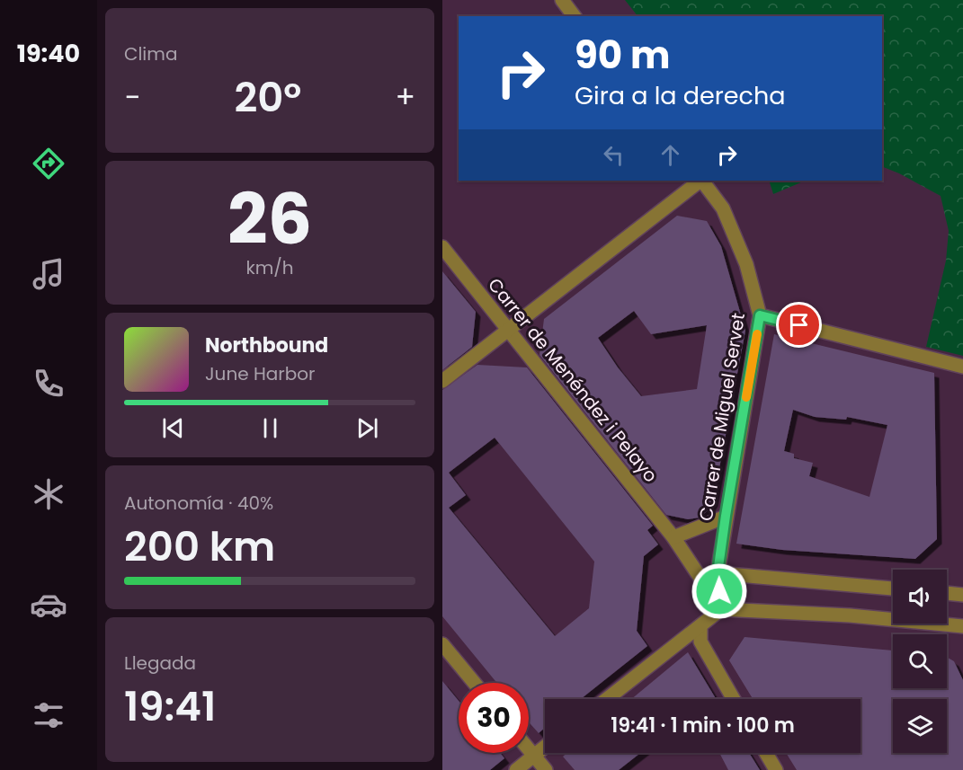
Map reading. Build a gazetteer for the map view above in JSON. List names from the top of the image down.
{
  "streets": {
    "street": ["Carrer de Menéndez i Pelayo", "Carrer de Miguel Servet"]
  },
  "crossings": [
    ["Carrer de Menéndez i Pelayo", "Carrer de Miguel Servet"]
  ],
  "page": {
    "tabs": "19:40",
    "tile": [
      "Clima",
      ["26", "km/h"],
      ["Autonomía · 40%", "200 km"],
      ["Llegada", "19:41"]
    ],
    "turn": ["90 m", "Gira a la derecha"],
    "heat": ["−", "20°", "+"],
    "song": ["Northbound", "June Harbor"],
    "limit": "30",
    "trip": "19:41 · 1 min · 100 m"
  }
}
